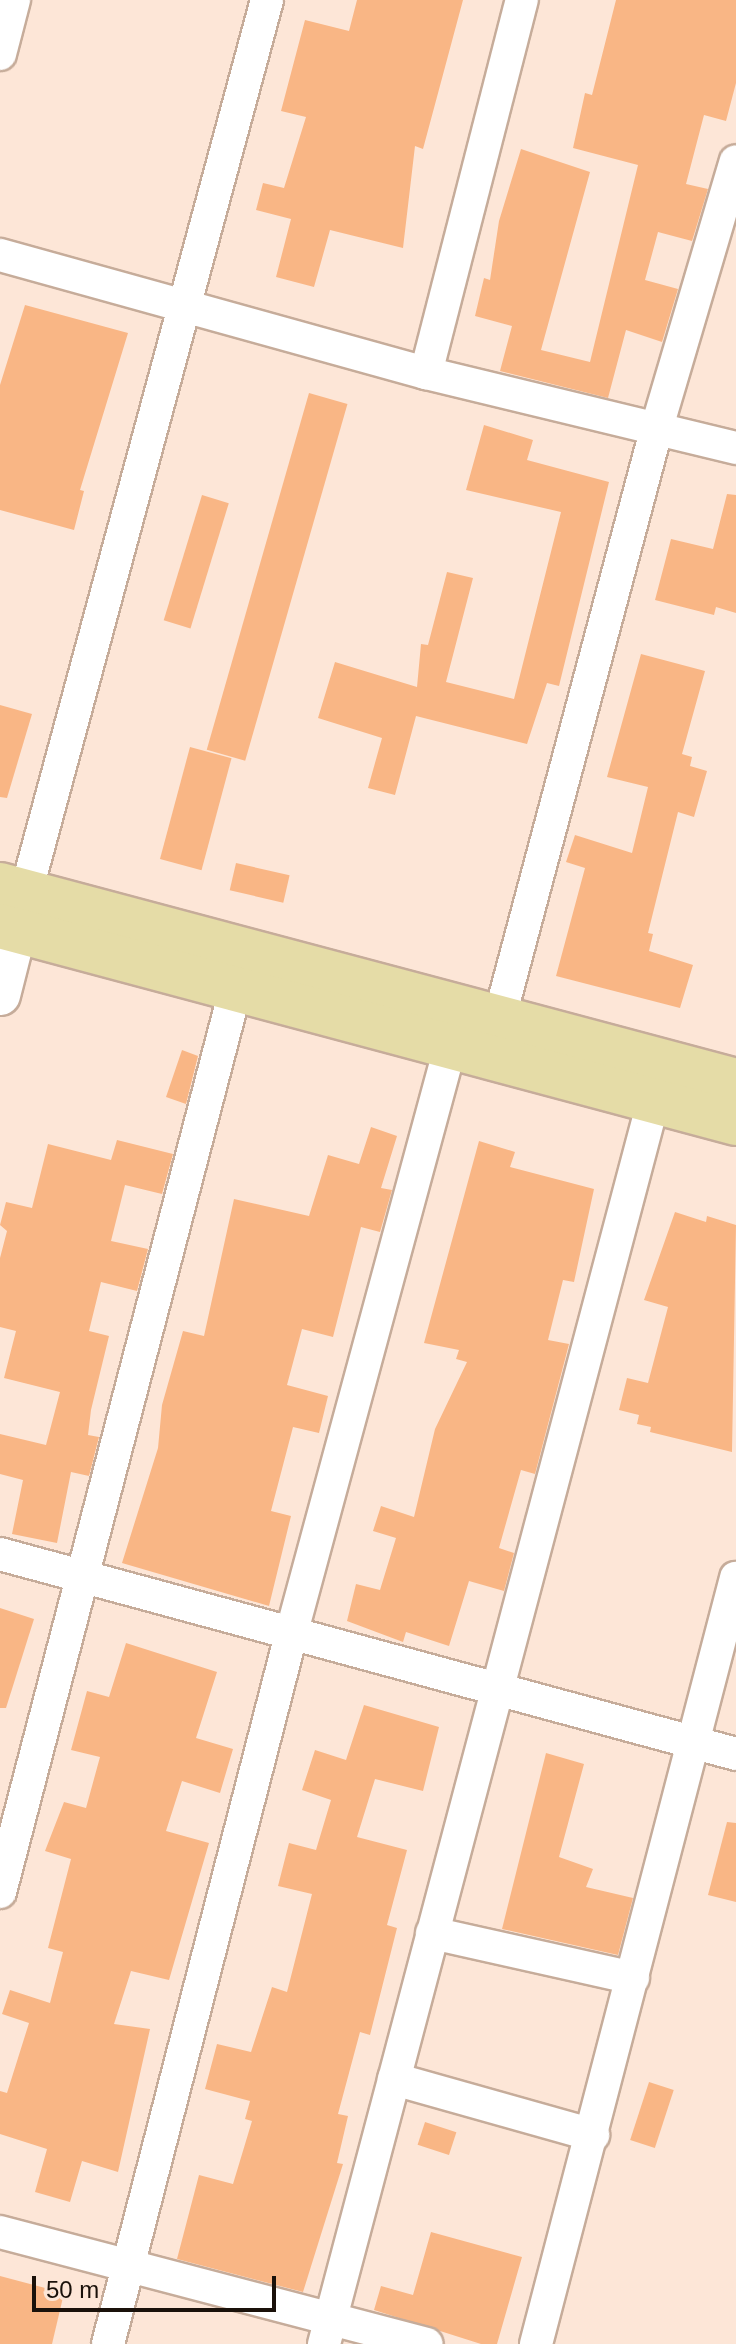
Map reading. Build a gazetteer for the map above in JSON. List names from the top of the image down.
{
  "scale_bar": "50 m"
}
